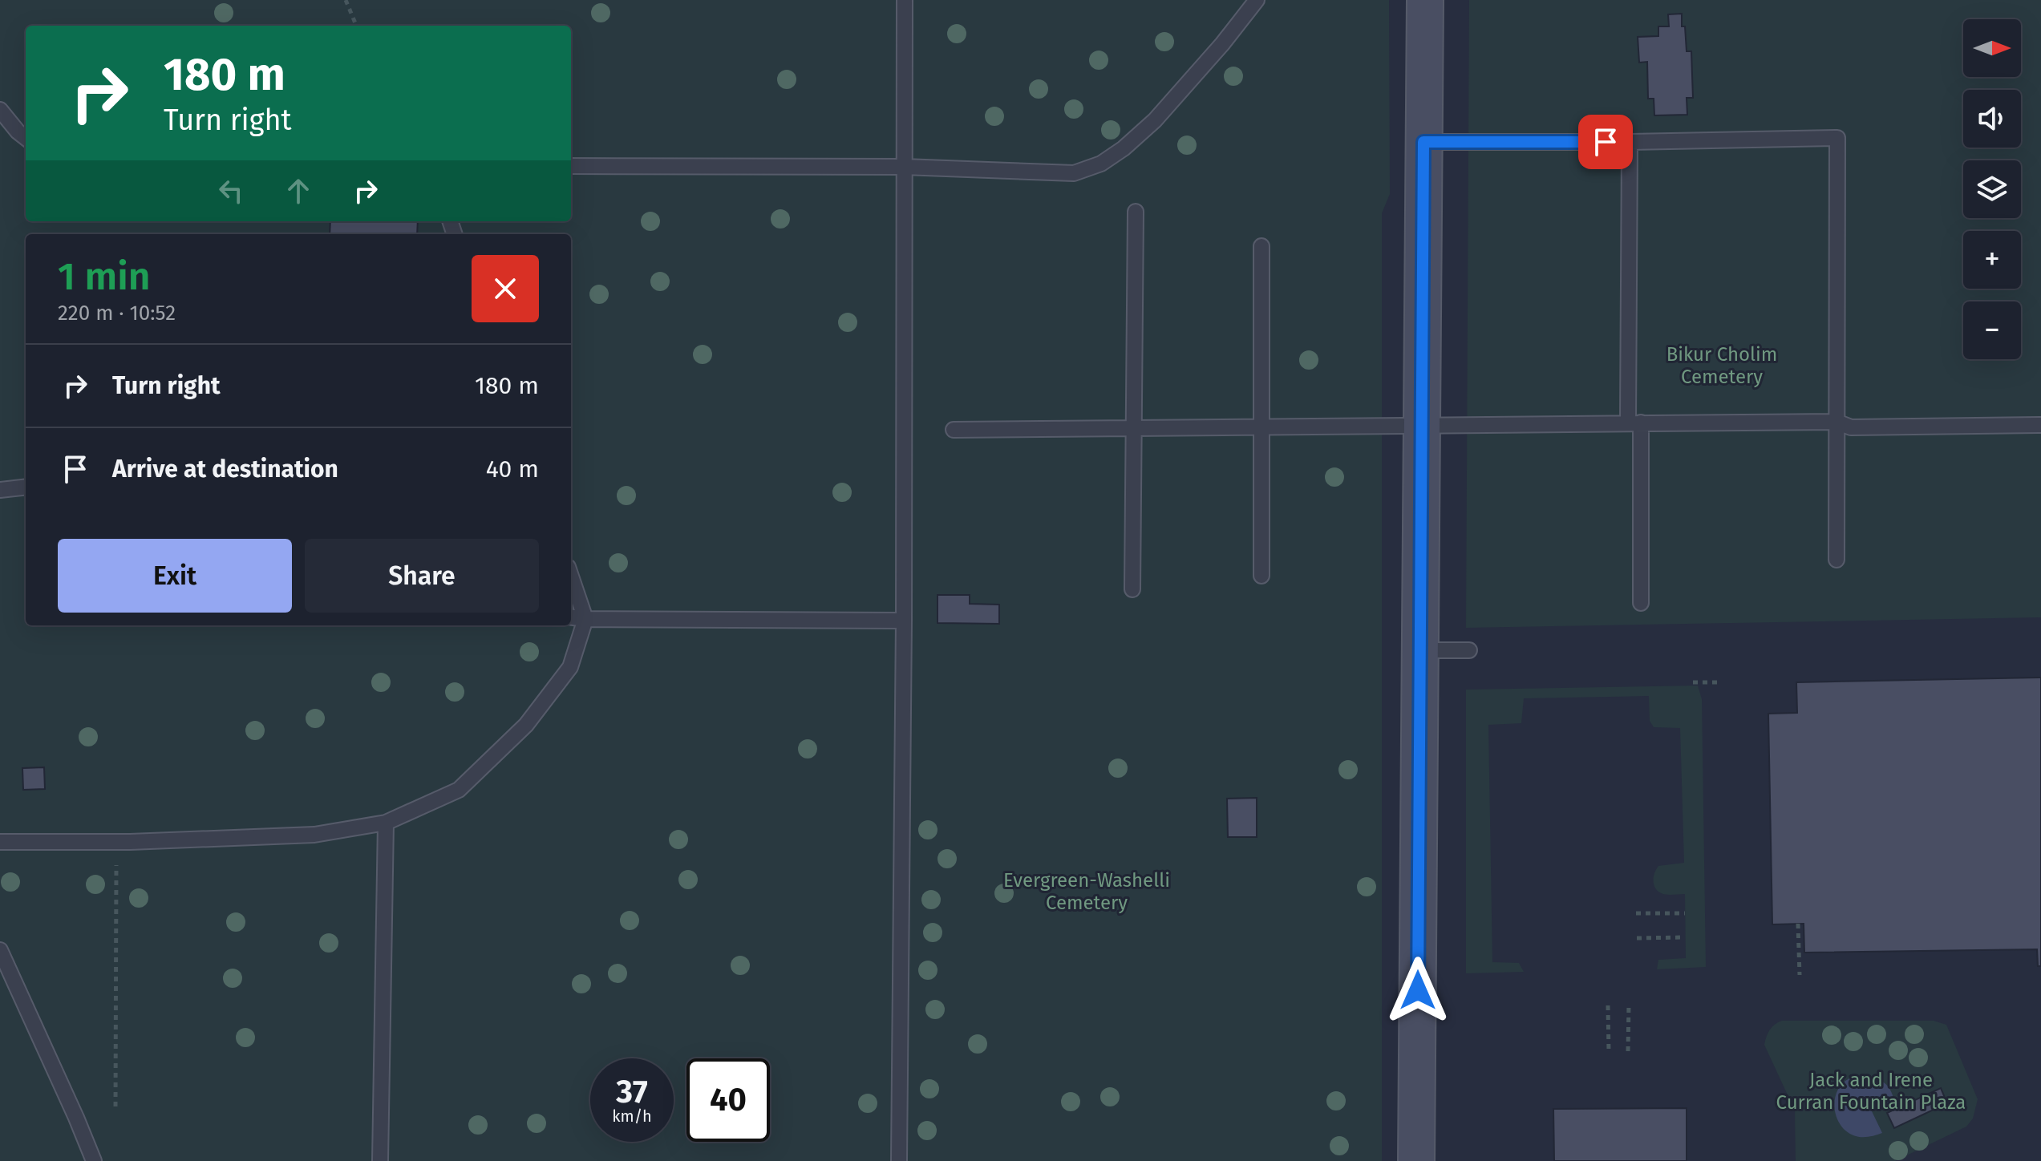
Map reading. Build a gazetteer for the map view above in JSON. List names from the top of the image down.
{
  "parks": ["Bikur Cholim Cemetery", "Evergreen-Washelli Cemetery", "Jack and Irene Curran Fountain Plaza"],
  "north": "right",
  "page": {
    "map_buttons": ["+", "−"],
    "turn": ["180 m", "Turn right"],
    "heading": ["1 min", "220 m · 10:52"],
    "list": [
      {
        "name": "Turn right",
        "value": "180 m"
      },
      {
        "name": "Arrive at destination",
        "value": "40 m"
      }
    ],
    "buttons": ["Exit", "Share"],
    "speed": "37 km/h",
    "limit": "40"
  }
}
